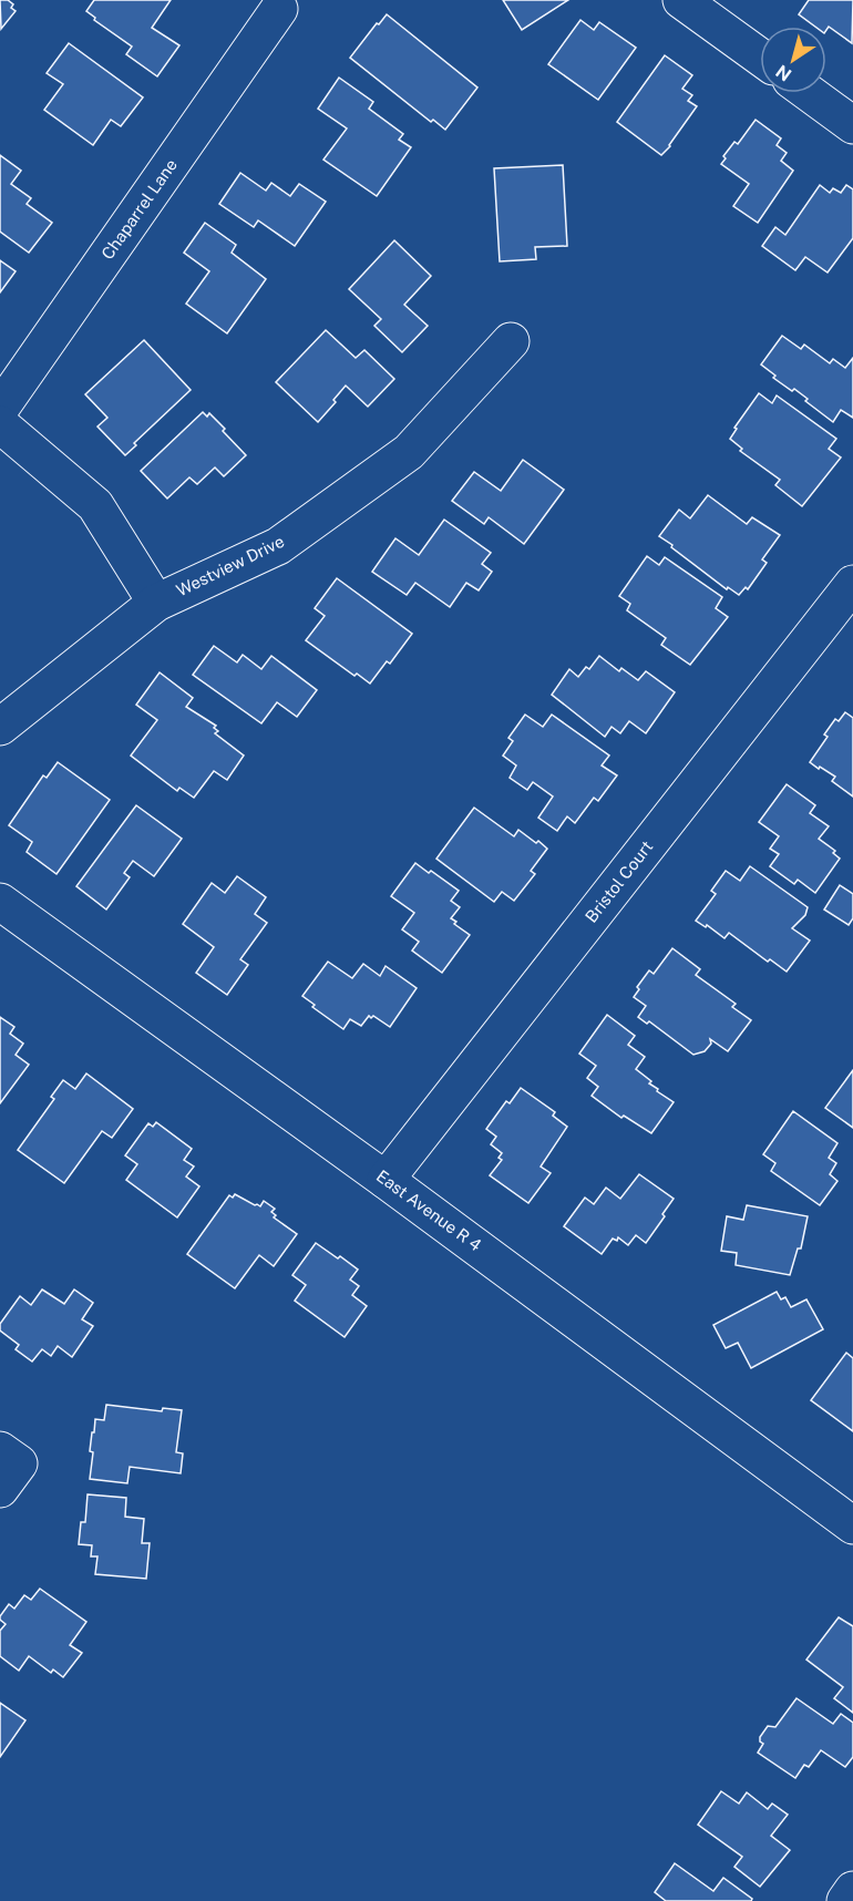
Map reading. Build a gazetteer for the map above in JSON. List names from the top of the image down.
{
  "streets": {
    "street": [
      "Chaparrel Lane",
      "Westview Drive",
      "Bristol Court",
      "East Avenue R 4"
    ]
  },
  "crossings": [
    ["Bristol Court", "East Avenue R 4"]
  ],
  "north": "bottom left"
}
